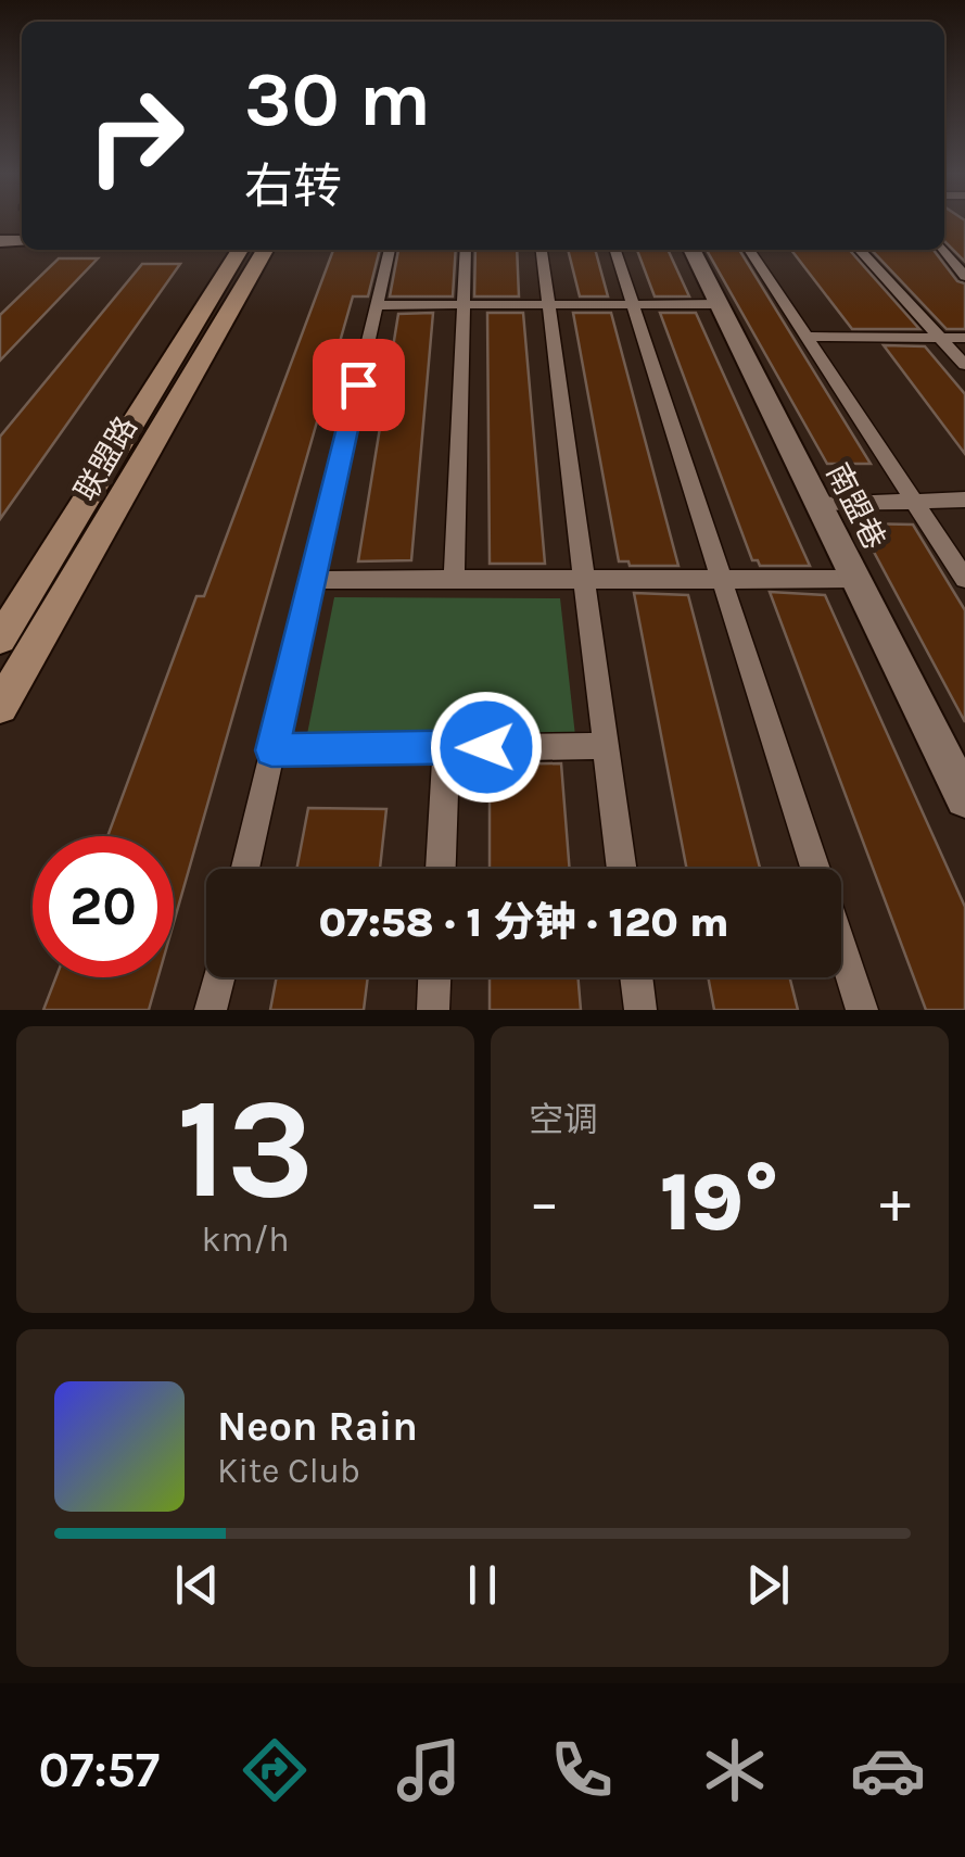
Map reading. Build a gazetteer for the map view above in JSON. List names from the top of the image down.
{
  "streets": {
    "main road": ["联盟路"],
    "street": ["南盟巷"]
  },
  "page": {
    "turn": ["30 m", "右转"],
    "limit": "20",
    "trip": "07:58 · 1 分钟 · 120 m",
    "tile": [
      ["13", "km/h"],
      "空调"
    ],
    "heat": ["−", "19°", "+"],
    "song": ["Neon Rain", "Kite Club"],
    "tabs": "07:57"
  }
}
